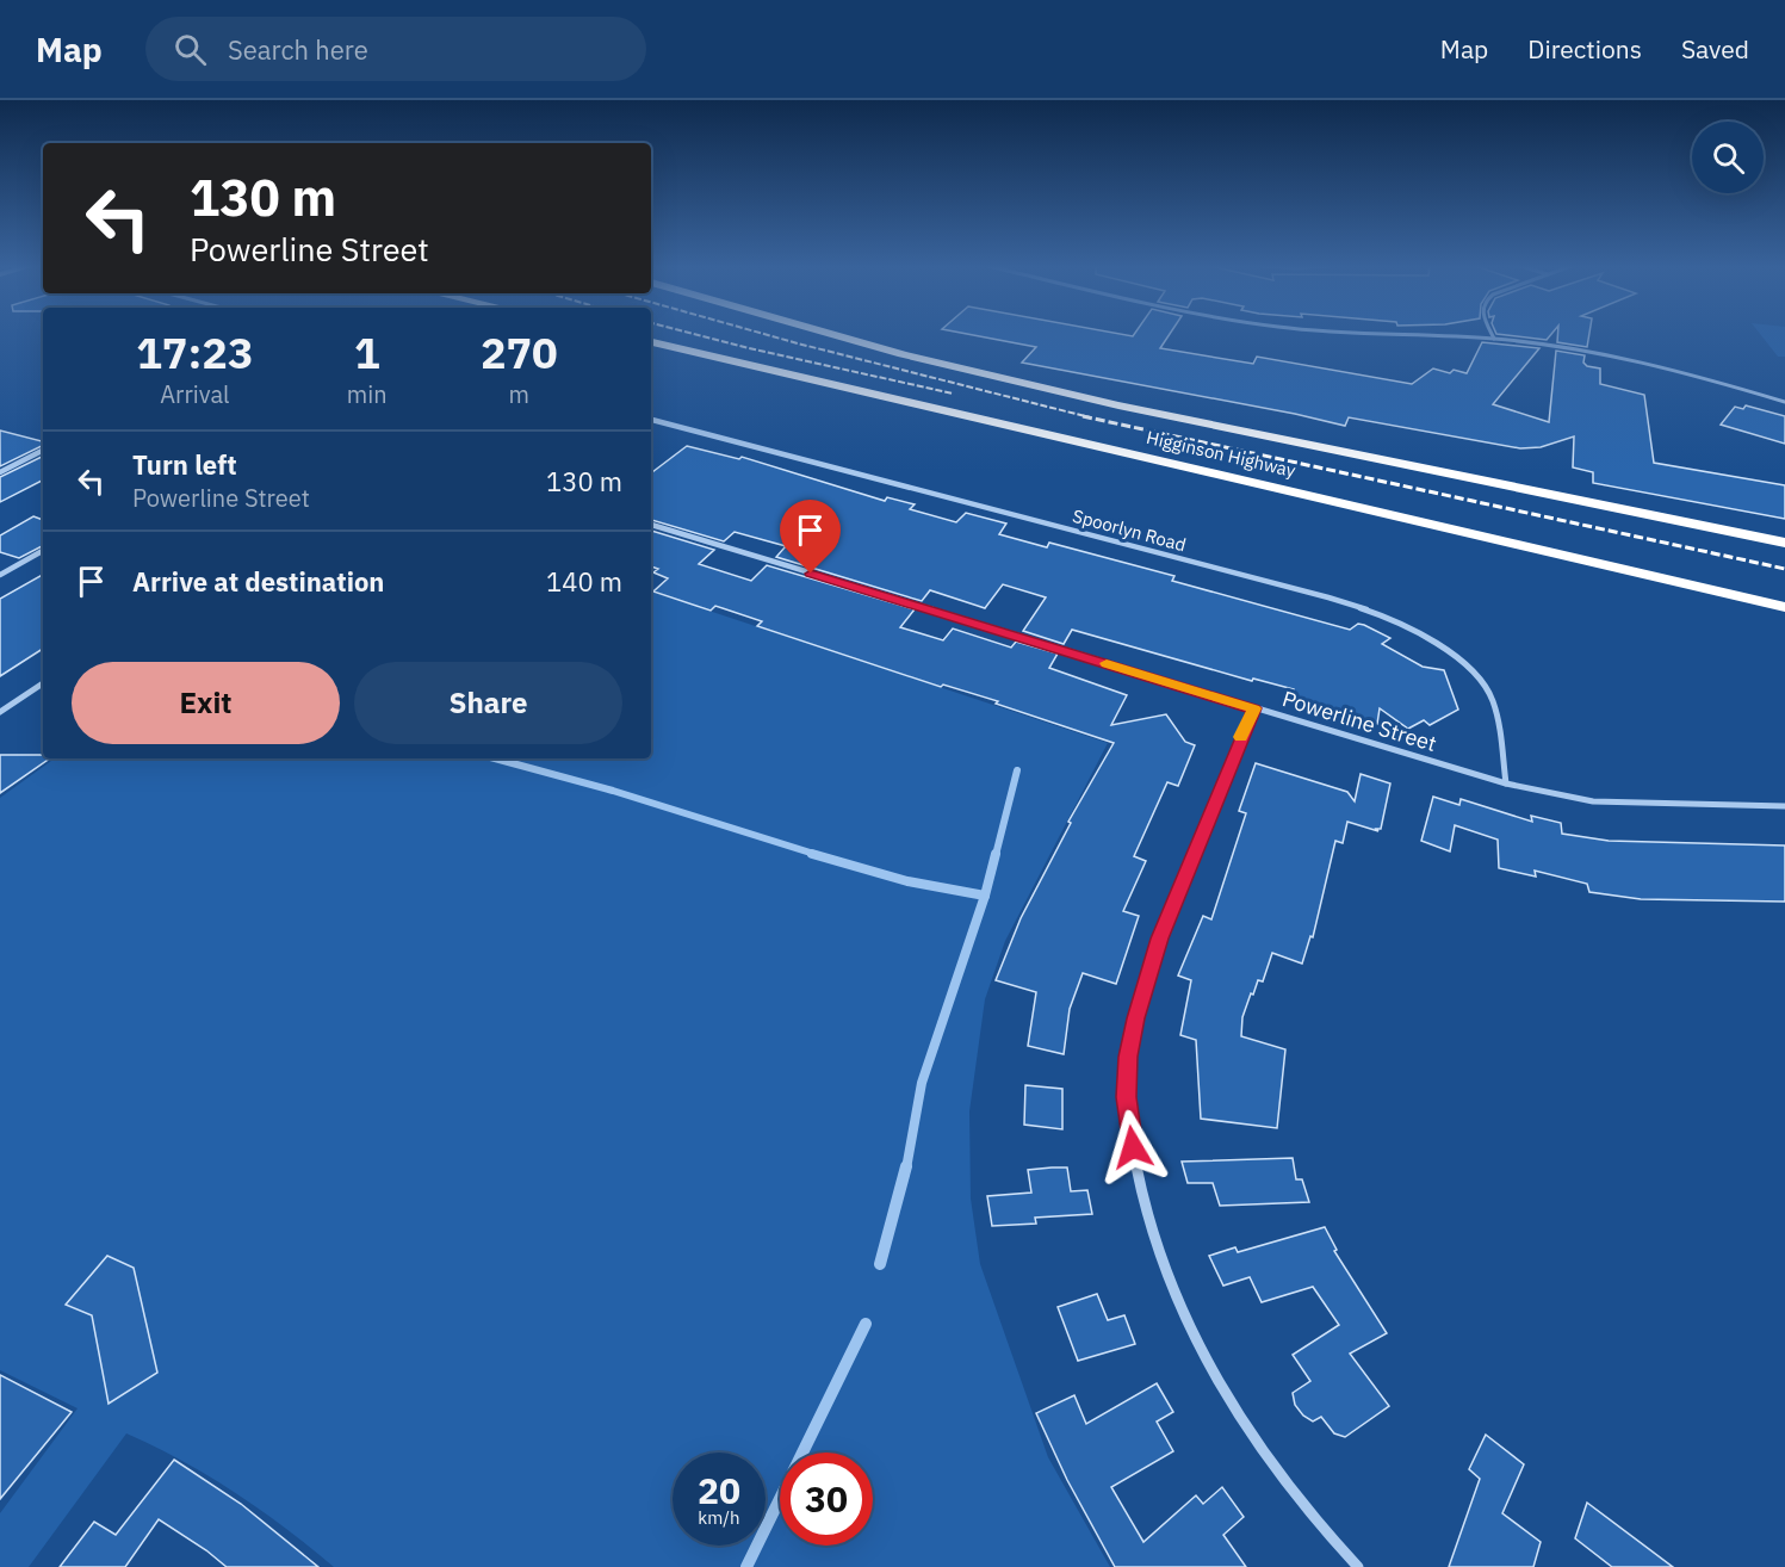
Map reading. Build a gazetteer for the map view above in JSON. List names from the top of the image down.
{
  "streets": {
    "highway": ["Higginson Highway"],
    "street": ["Spoorlyn Road", "Powerline Street"]
  },
  "crossings": [
    ["Spoorlyn Road", "Powerline Street"]
  ],
  "page": {
    "header": "Map",
    "search": "Search here",
    "nav": ["Map", "Directions", "Saved"],
    "turn": ["130 m", "Powerline Street"],
    "eta": [
      "17:23",
      "Arrival",
      "1",
      "min",
      "270",
      "m"
    ],
    "list": [
      {
        "name": "Turn left",
        "note": "Powerline Street",
        "value": "130 m"
      },
      {
        "name": "Arrive at destination",
        "value": "140 m"
      }
    ],
    "buttons": ["Exit", "Share"],
    "speed": "20 km/h",
    "limit": "30"
  }
}
